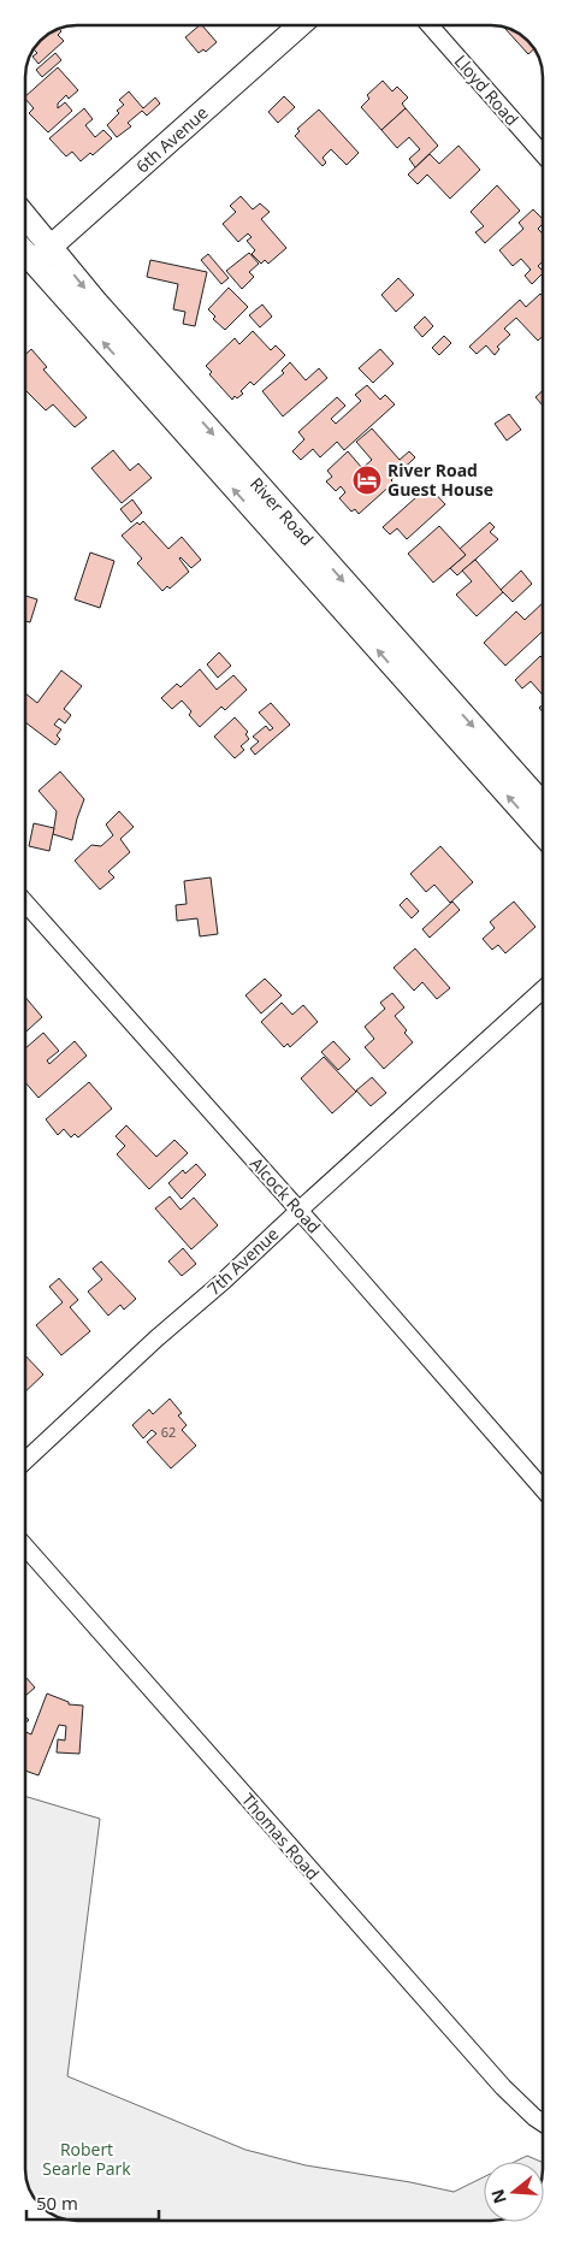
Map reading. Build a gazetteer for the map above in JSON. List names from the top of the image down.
{
  "streets": {
    "main road": ["6th Avenue", "River Road"],
    "street": [
      "Lloyd Road",
      "Alcock Road",
      "7th Avenue",
      "Thomas Road"
    ]
  },
  "crossings": [
    ["6th Avenue", "River Road"],
    ["Alcock Road", "7th Avenue"]
  ],
  "parks": ["Robert Searle Park"],
  "places": {
    "hotel": ["River Road Guest House"]
  },
  "house_numbers": ["62"],
  "scale_bar": "50 m",
  "north": "left"
}
